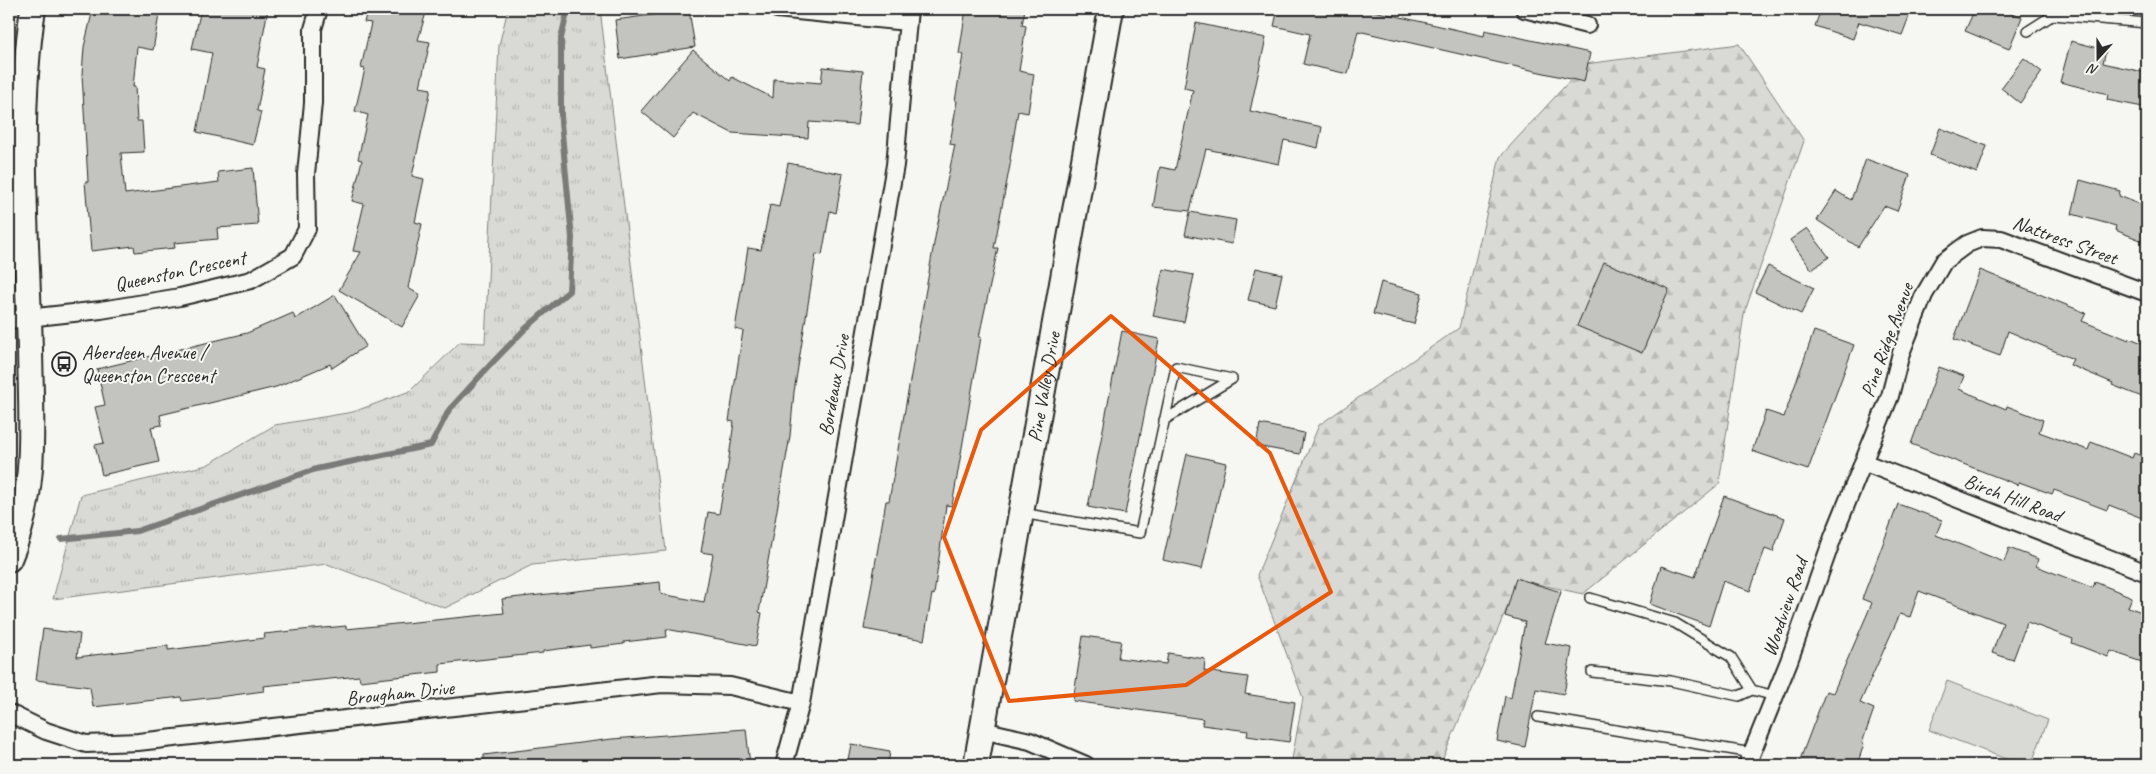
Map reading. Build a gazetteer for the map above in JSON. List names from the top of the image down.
{
  "streets": {
    "main road": ["Pine Valley Drive"],
    "street": [
      "Nattress Street",
      "Queenston Crescent",
      "Pine Ridge Avenue",
      "Bordeaux Drive",
      "Birch Hill Road",
      "Woodview Road",
      "Brougham Drive"
    ]
  },
  "crossings": [
    ["Nattress Street", "Pine Ridge Avenue"],
    ["Pine Ridge Avenue", "Birch Hill Road"],
    ["Pine Ridge Avenue", "Woodview Road"],
    ["Bordeaux Drive", "Brougham Drive"],
    ["Birch Hill Road", "Woodview Road"]
  ],
  "places": {
    "bus stop": ["Aberdeen Avenue / Queenston Crescent"]
  },
  "north": "bottom"
}
